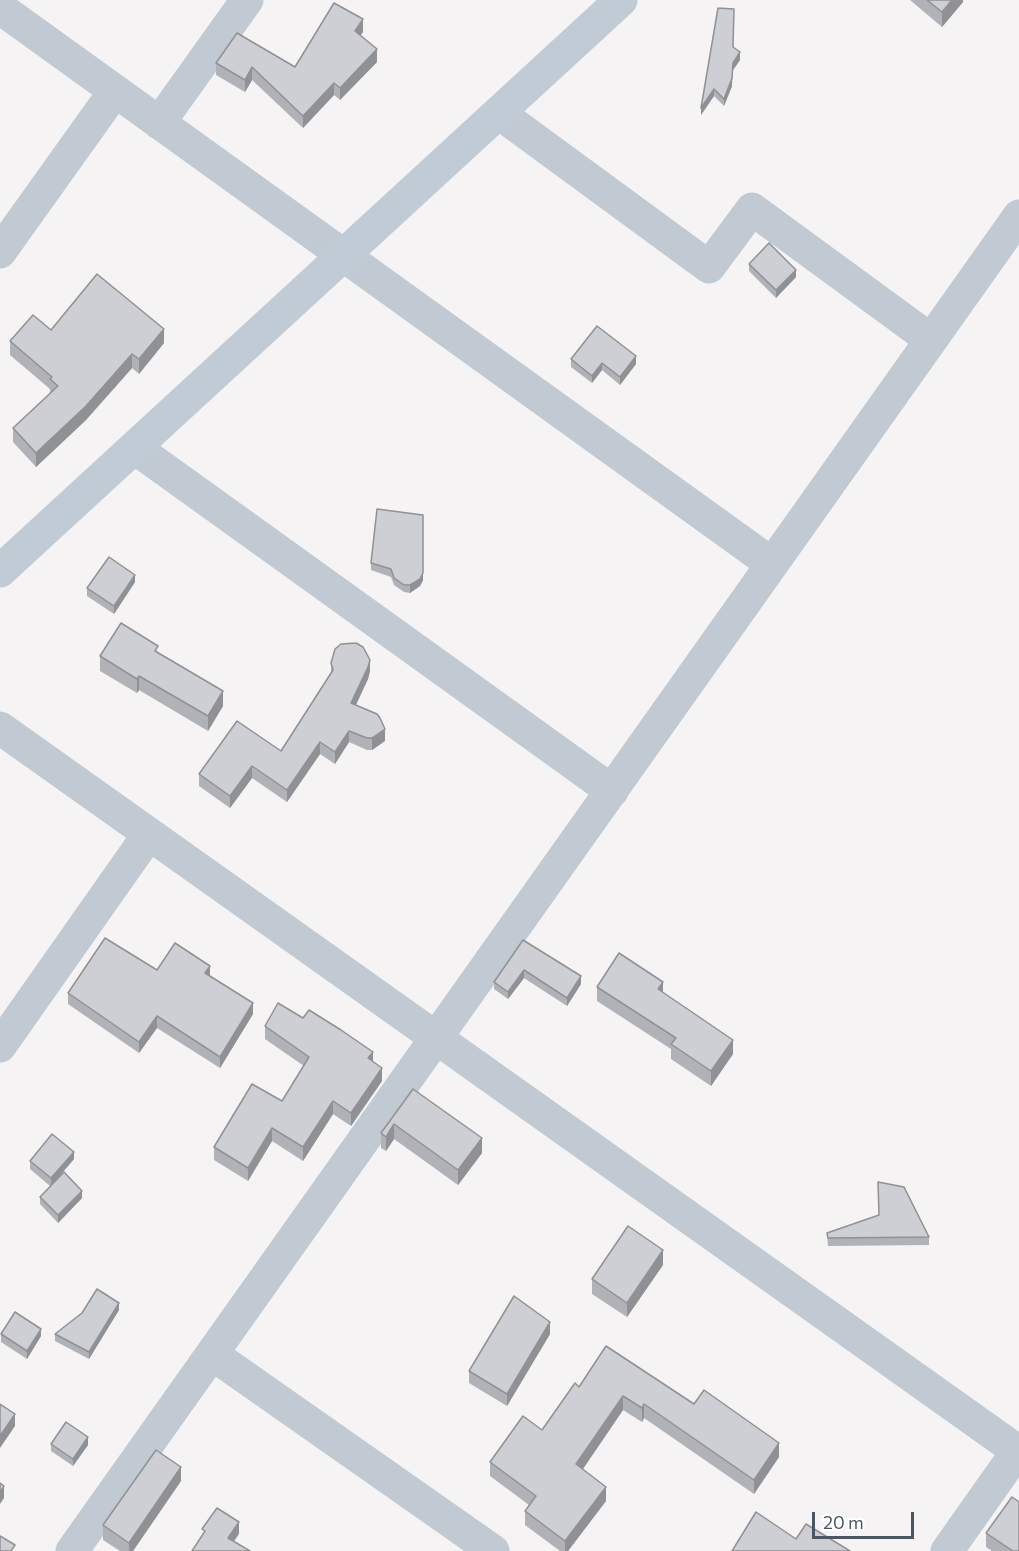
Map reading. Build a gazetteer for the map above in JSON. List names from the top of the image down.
{
  "scale_bar": "20 m"
}
